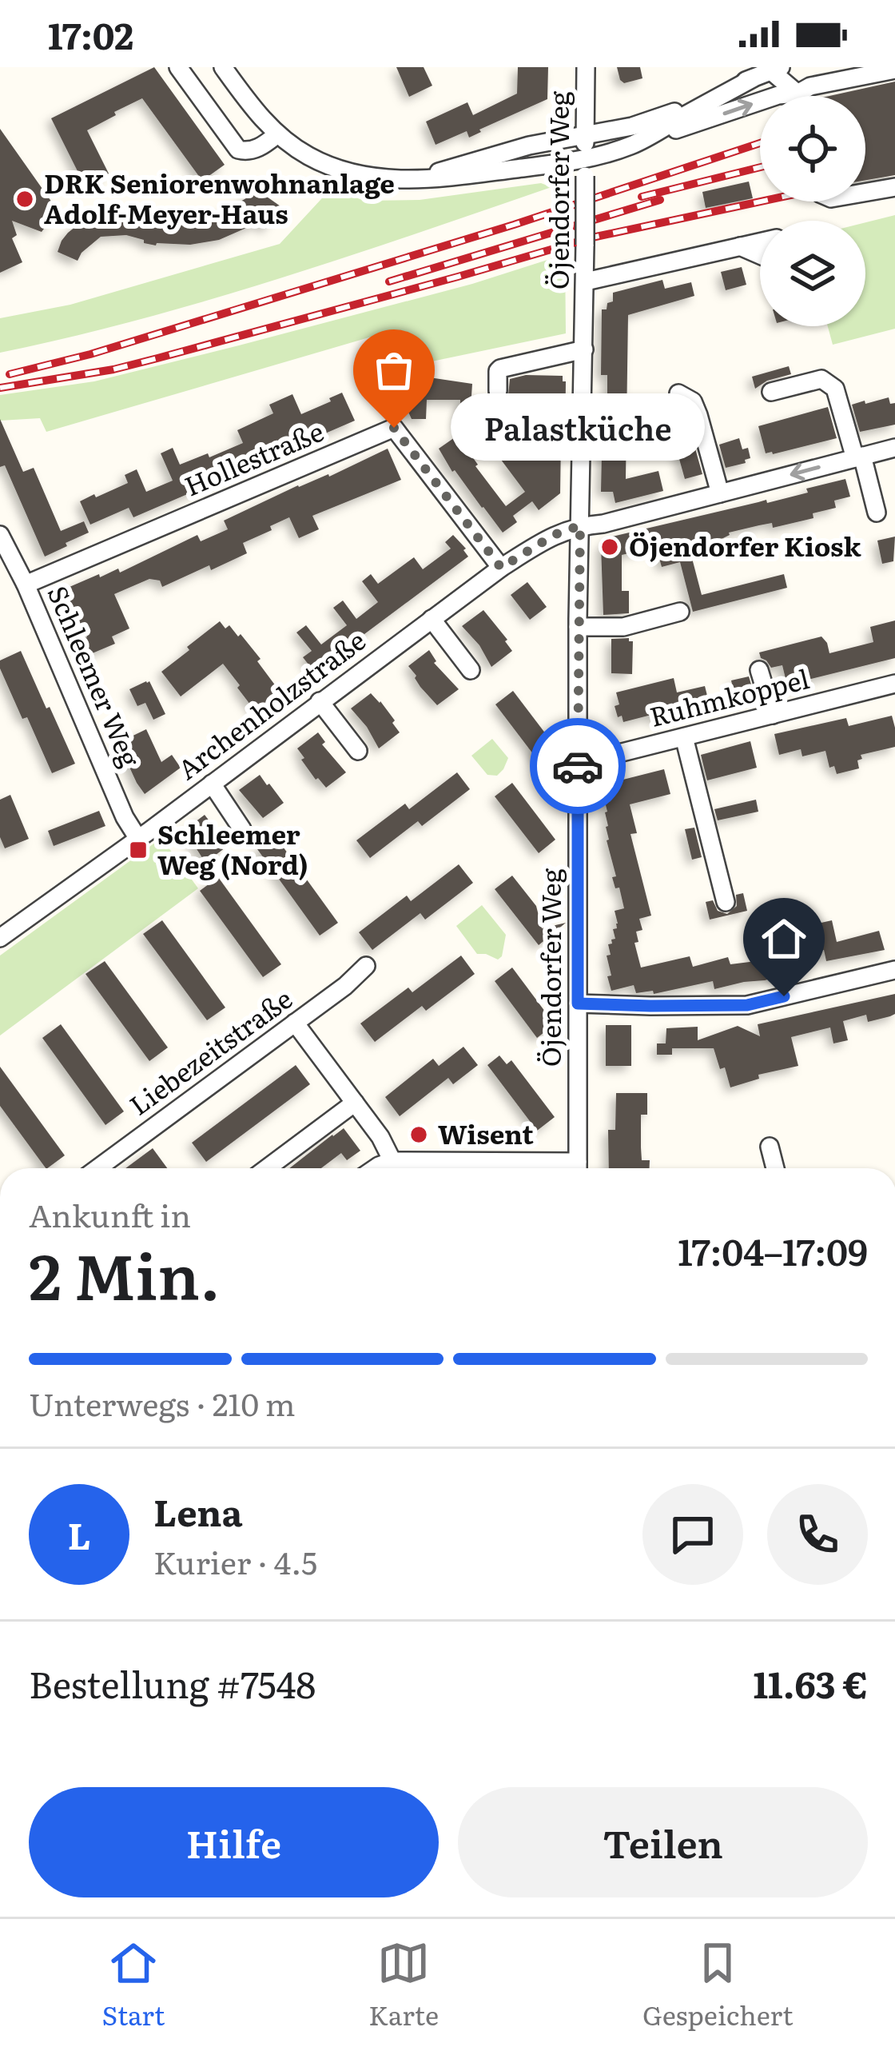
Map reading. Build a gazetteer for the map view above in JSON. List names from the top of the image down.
{
  "streets": {
    "street": [
      "Öjendorfer Weg",
      "Hollestraße",
      "Schleemer Weg",
      "Ruhmkoppel",
      "Archenholzstraße",
      "Liebezeitstraße"
    ]
  },
  "crossings": [
    ["Öjendorfer Weg", "Ruhmkoppel"],
    ["Öjendorfer Weg", "Archenholzstraße"],
    ["Hollestraße", "Schleemer Weg"],
    ["Hollestraße", "Archenholzstraße"],
    ["Schleemer Weg", "Archenholzstraße"]
  ],
  "places": {
    "other": [
      "DRK Seniorenwohnanlage Adolf-Meyer-Haus",
      "Palastküche",
      "Öjendorfer Kiosk",
      "Wisent"
    ],
    "transit": ["Schleemer Weg (Nord)"]
  },
  "page": {
    "status": "17:02",
    "bubble": "Palastküche",
    "heading": ["2 Min.", "Ankunft in", "17:04–17:09"],
    "panel": [
      "Lena",
      "Kurier · 4.5",
      "Bestellung #7548",
      "11.63 €"
    ],
    "bar": "Unterwegs · 210 m",
    "round": "L",
    "buttons": ["Hilfe", "Teilen"],
    "tabs": ["Start", "Karte", "Gespeichert"]
  }
}
